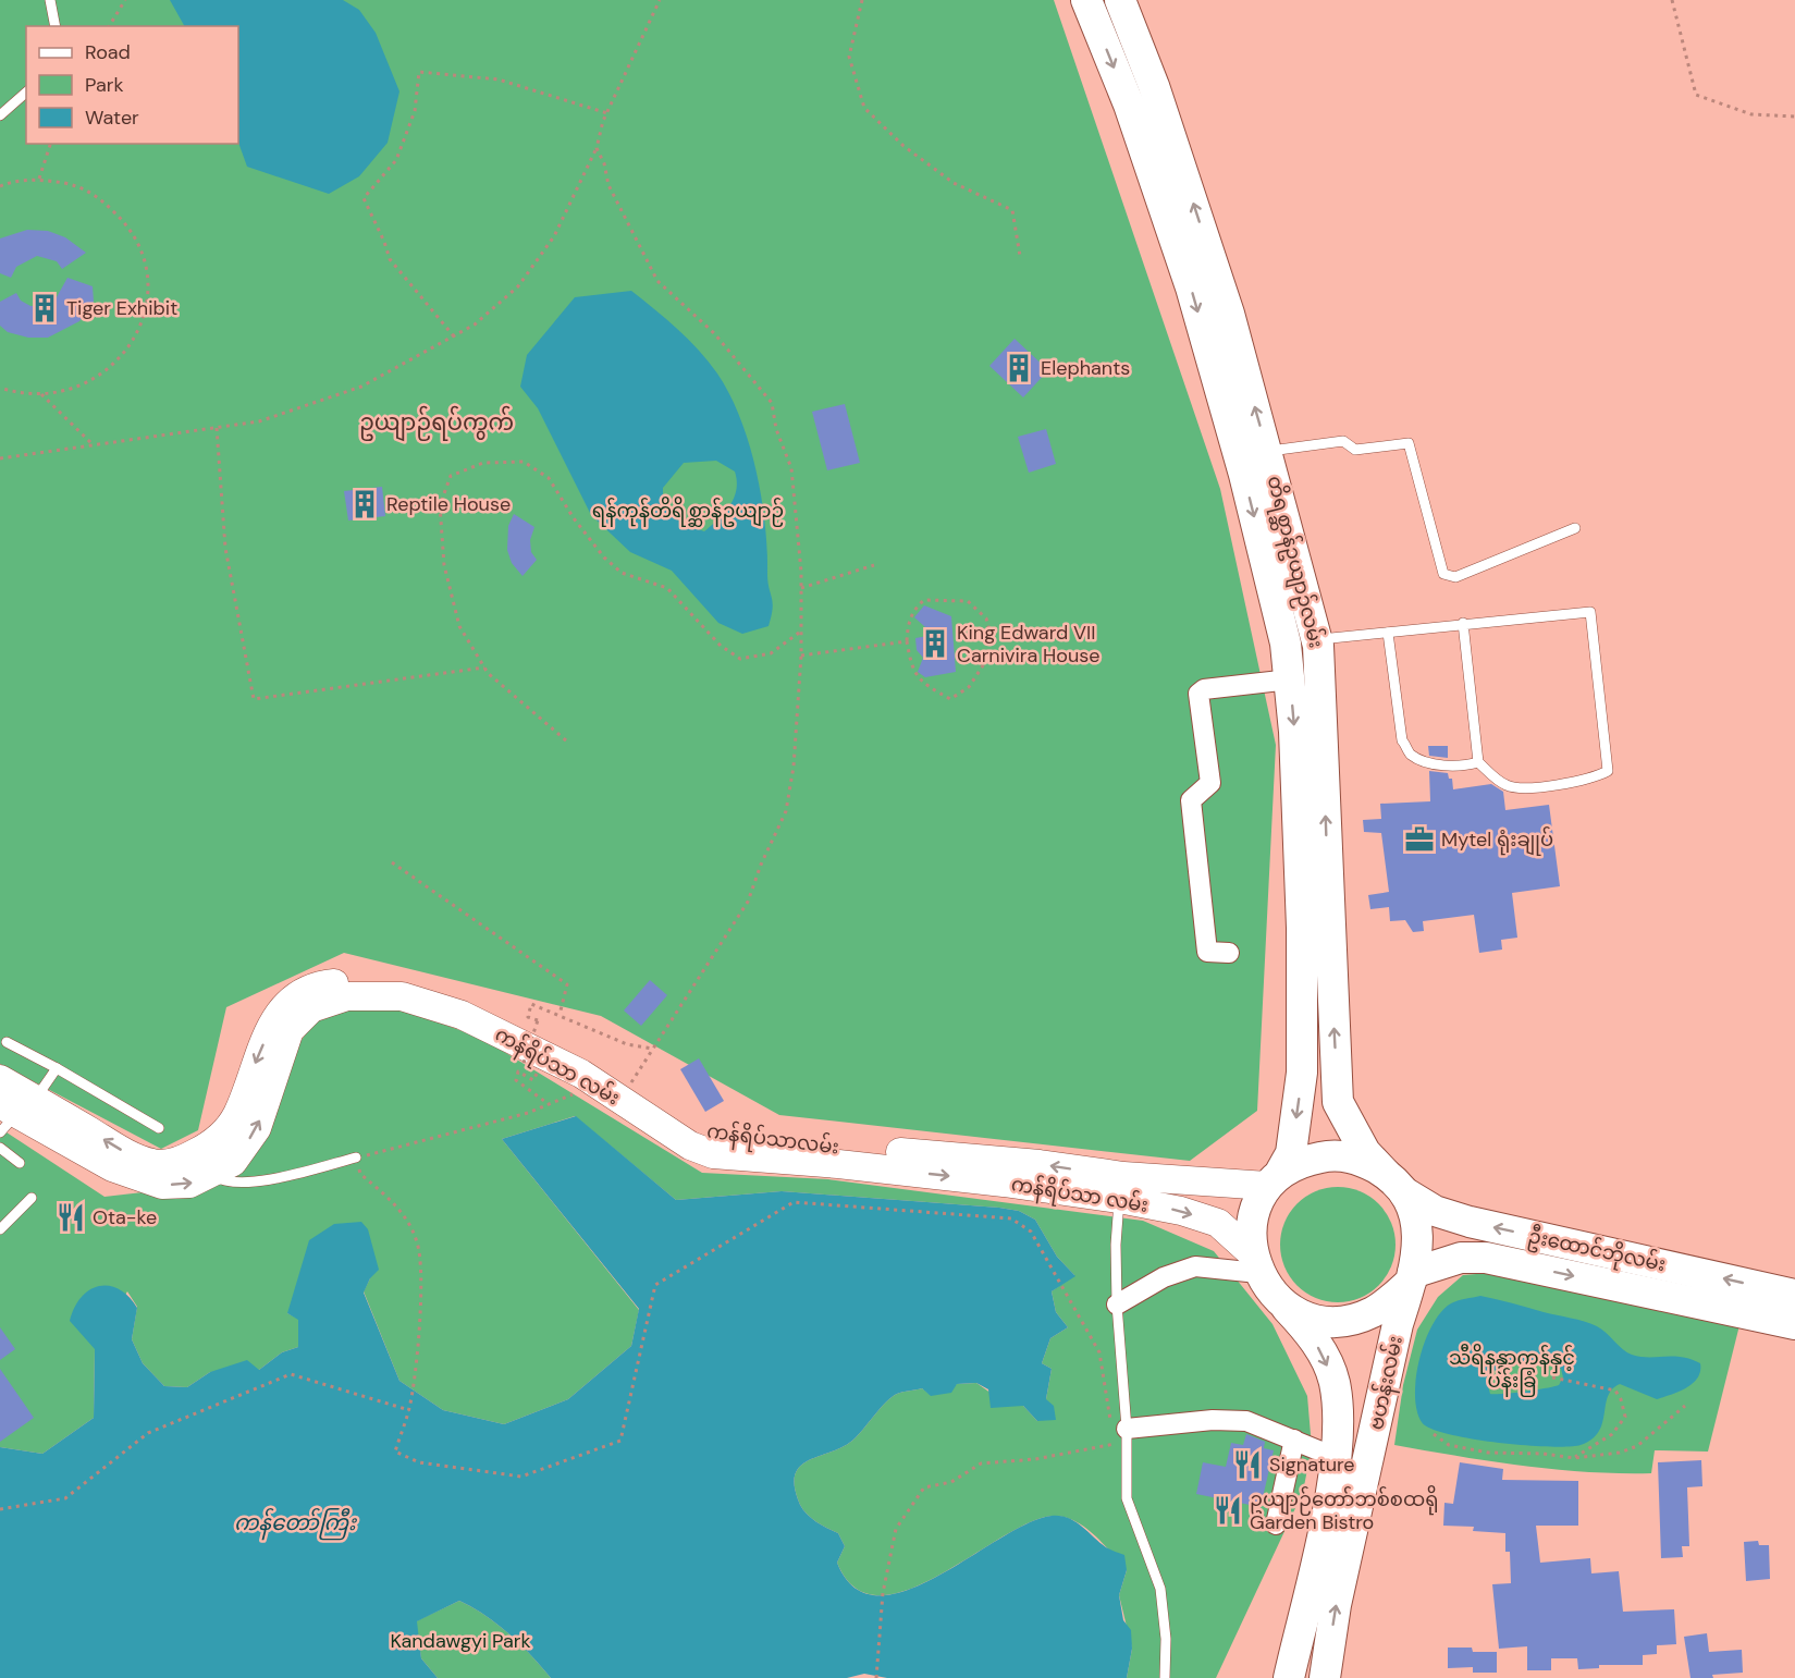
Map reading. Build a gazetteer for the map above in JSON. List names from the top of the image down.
{
  "streets": {
    "main road": [
      "တိရစ္ဆာန်ဥယျာဉ်လမ်း",
      "ကန်ရိပ်သာ လမ်း",
      "ကန်ရိပ်သာလမ်း",
      "ဦးထောင်ဘိုလမ်း",
      "ဗဟန်းလမ်း"
    ]
  },
  "crossings": [
    ["တိရစ္ဆာန်ဥယျာဉ်လမ်း", "ကန်ရိပ်သာ လမ်း"],
    ["တိရစ္ဆာန်ဥယျာဉ်လမ်း", "ကန်ရိပ်သာလမ်း"],
    ["တိရစ္ဆာန်ဥယျာဉ်လမ်း", "ဦးထောင်ဘိုလမ်း"],
    ["တိရစ္ဆာန်ဥယျာဉ်လမ်း", "ဗဟန်းလမ်း"],
    ["ကန်ရိပ်သာ လမ်း", "ကန်ရိပ်သာလမ်း"],
    ["ကန်ရိပ်သာ လမ်း", "ဦးထောင်ဘိုလမ်း"],
    ["ကန်ရိပ်သာ လမ်း", "ဗဟန်းလမ်း"],
    ["ကန်ရိပ်သာလမ်း", "ဦးထောင်ဘိုလမ်း"],
    ["ကန်ရိပ်သာလမ်း", "ဗဟန်းလမ်း"],
    ["ဦးထောင်ဘိုလမ်း", "ဗဟန်းလမ်း"]
  ],
  "districts": ["ဥယျာဉ်ရပ်ကွက်"],
  "water": ["ကန်တော်ကြီး"],
  "parks": ["ရန်ကုန်တိရိစ္ဆာန်ဥယျာဉ်", "သီရိနန္ဒာကန်နှင့် ပန်းခြံ", "Kandawgyi Park"],
  "places": {
    "building": [
      "Tiger Exhibit",
      "Elephants",
      "Reptile House",
      "King Edward VII Carnivira House"
    ],
    "office": ["Mytel ရုံးချုပ်"],
    "restaurant": ["Ota-ke", "Signature", "ဥယျာဉ်တော်ဘစ်စထရို Garden Bistro"]
  },
  "legend": ["Road", "Park", "Water"]
}
